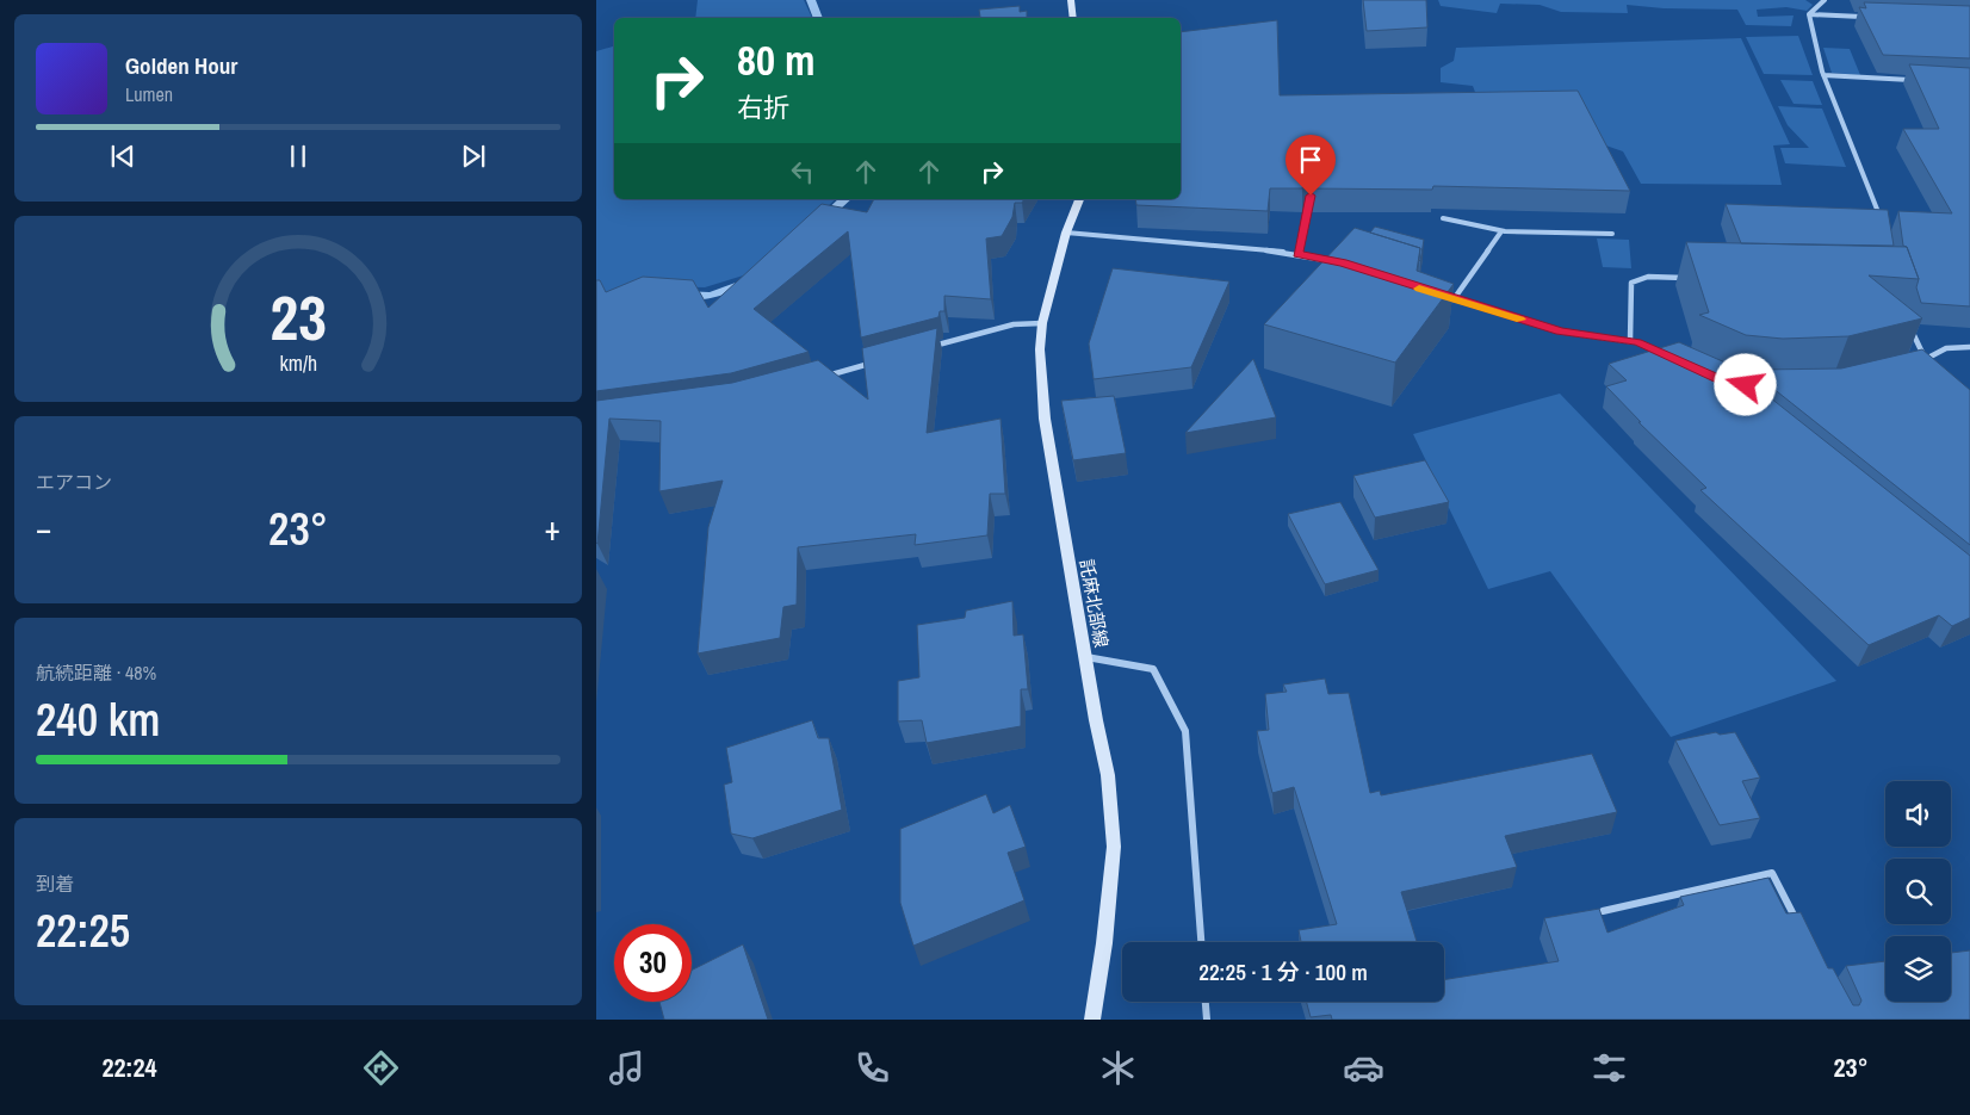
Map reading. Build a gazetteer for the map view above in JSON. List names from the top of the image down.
{
  "streets": {
    "main road": ["託麻北部線"]
  },
  "page": {
    "turn": ["80 m", "右折"],
    "song": ["Golden Hour", "Lumen"],
    "tile": [
      "エアコン",
      ["航続距離 · 48%", "240 km"],
      ["到着", "22:25"]
    ],
    "heat": ["−", "23°", "+"],
    "limit": "30",
    "trip": "22:25 · 1 分 · 100 m",
    "tabs": ["22:24", "23°"],
    "gauge": ["23", "km/h"]
  }
}
